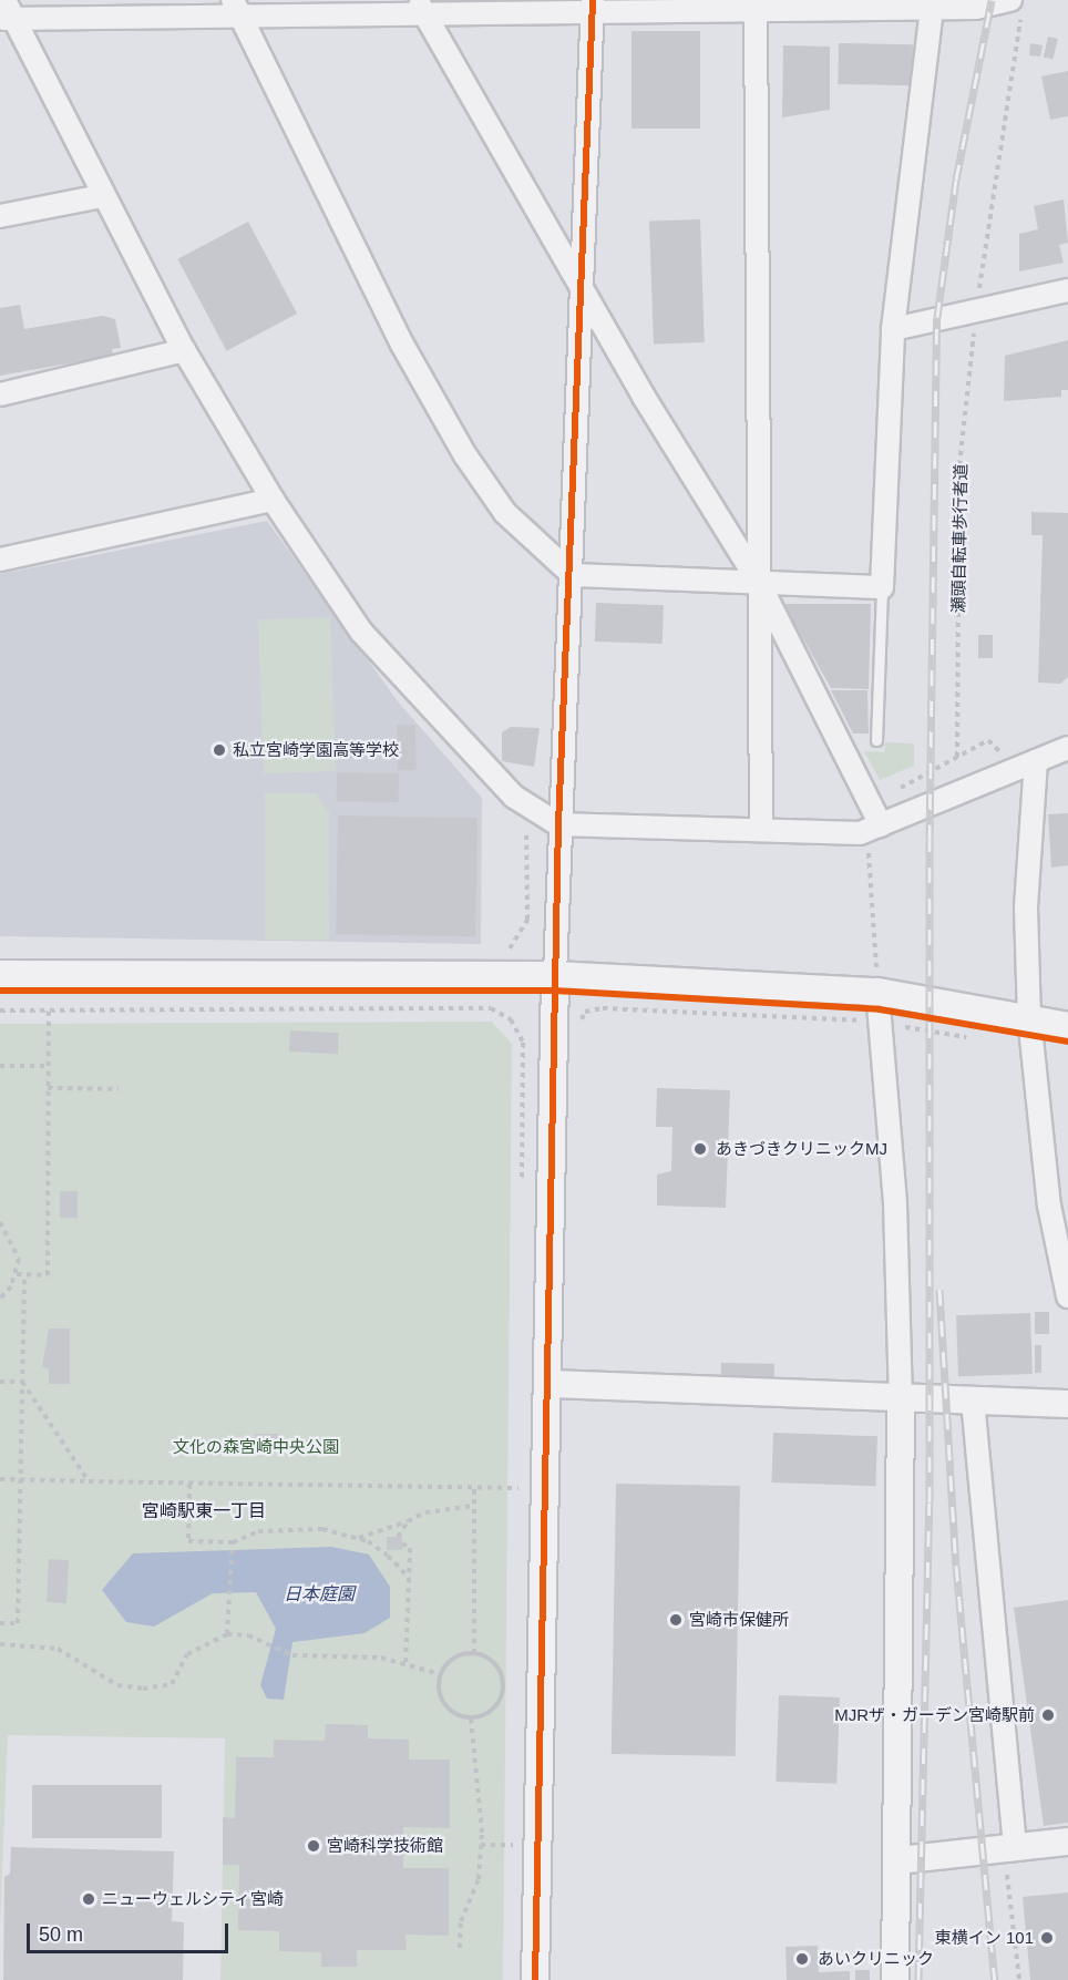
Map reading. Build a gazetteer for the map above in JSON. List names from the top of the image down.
{
  "streets": {
    "path": ["瀬頭自転車歩行者道"]
  },
  "districts": ["宮崎駅東一丁目"],
  "water": ["日本庭園"],
  "parks": ["文化の森宮崎中央公園"],
  "places": [
    "私立宮崎学園高等学校",
    "あきづきクリニックMJ",
    "宮崎市保健所",
    "MJRザ・ガーデン宮崎駅前",
    "宮崎科学技術館",
    "ニューウェルシティ宮崎",
    "東横イン 101",
    "あいクリニック"
  ],
  "scale_bar": "50 m"
}
